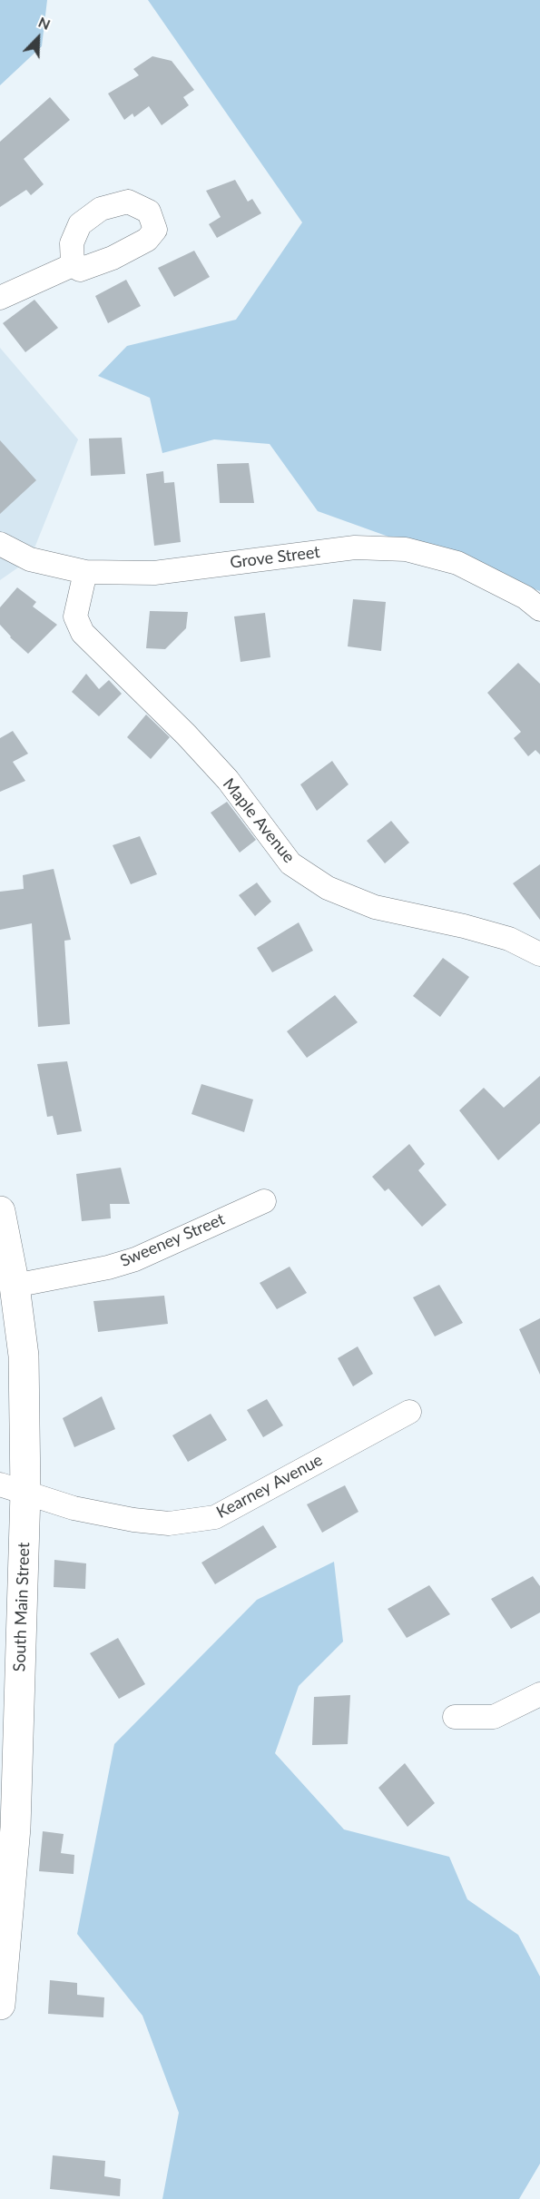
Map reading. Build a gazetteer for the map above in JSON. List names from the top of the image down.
{
  "streets": {
    "street": [
      "Grove Street",
      "Maple Avenue",
      "Sweeney Street",
      "Kearney Avenue",
      "South Main Street"
    ]
  },
  "crossings": [
    ["Grove Street", "Maple Avenue"],
    ["Sweeney Street", "South Main Street"],
    ["Kearney Avenue", "South Main Street"]
  ],
  "north": "top right"
}
